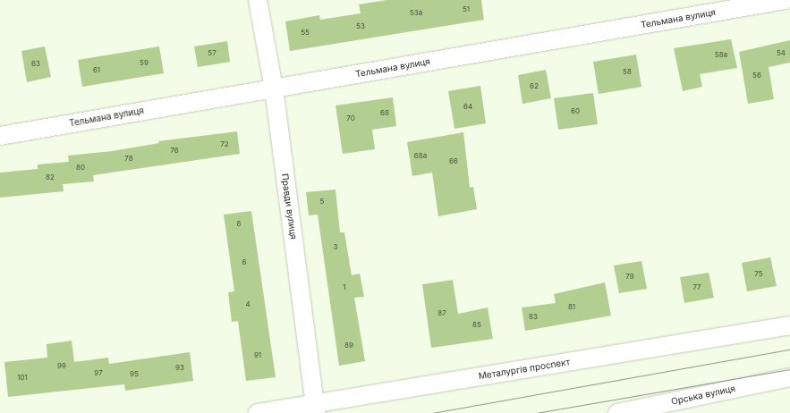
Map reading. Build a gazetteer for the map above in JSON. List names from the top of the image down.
{
  "streets": {
    "street": [
      "Тельмана вулиця",
      "Правди вулиця",
      "Металургів проспект",
      "Орська вулиця"
    ]
  },
  "crossings": [
    ["Тельмана вулиця", "Правди вулиця"],
    ["Правди вулиця", "Металургів проспект"]
  ],
  "house_numbers": [
    "51",
    "53а",
    "53",
    "55",
    "57",
    "54",
    "58а",
    "59",
    "63",
    "61",
    "58",
    "56",
    "62",
    "64",
    "60",
    "68",
    "70",
    "72",
    "76",
    "68а",
    "78",
    "66",
    "80",
    "82",
    "5",
    "8",
    "3",
    "6",
    "75",
    "79",
    "1",
    "77",
    "4",
    "81",
    "87",
    "83",
    "85",
    "89",
    "91",
    "99",
    "93",
    "97",
    "95",
    "101"
  ]
}
